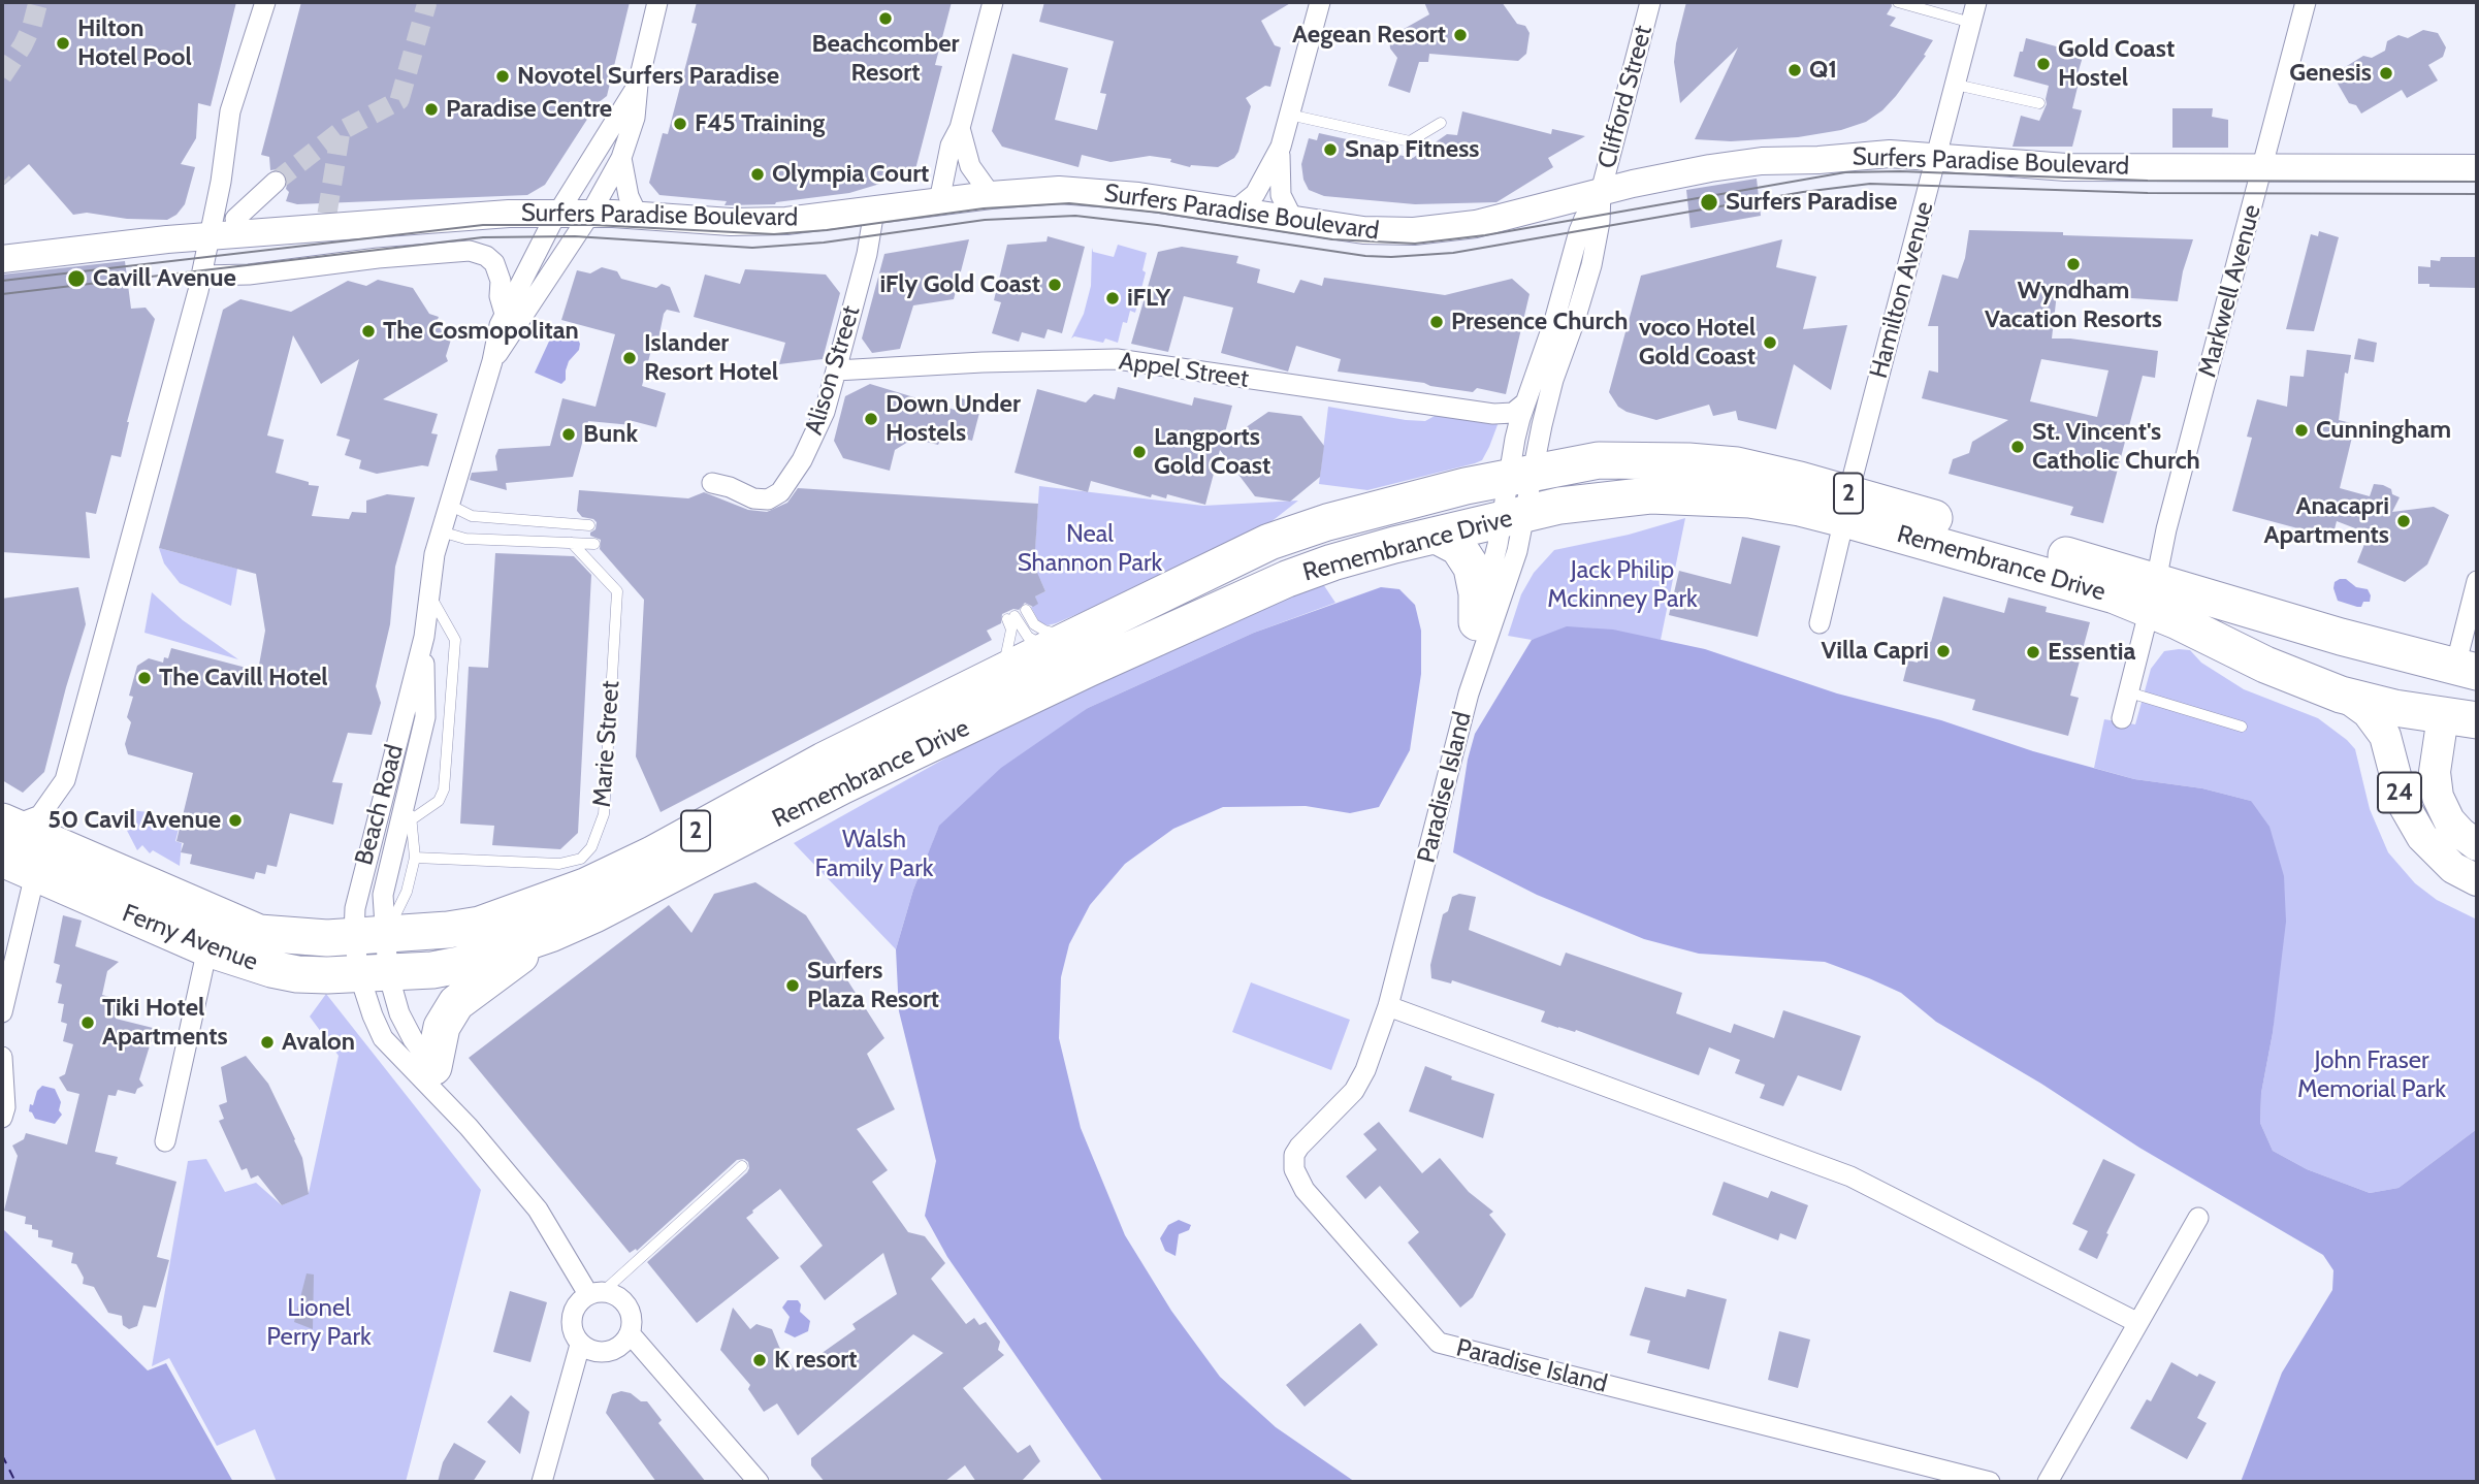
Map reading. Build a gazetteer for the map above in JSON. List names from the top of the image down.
{
  "streets": {
    "highway": ["2", "Remembrance Drive", "Ferny Avenue"],
    "main road": ["24"],
    "street": [
      "Clifford Street",
      "Surfers Paradise Boulevard",
      "Hamilton Avenue",
      "Markwell Avenue",
      "Alison Street",
      "Appel Street",
      "Paradise Island",
      "Beach Road"
    ],
    "lane": ["Marie Street"]
  },
  "crossings": [
    ["Clifford Street", "Surfers Paradise Boulevard"],
    ["Clifford Street", "Appel Street"],
    ["Clifford Street", "Remembrance Drive"],
    ["Surfers Paradise Boulevard", "Hamilton Avenue"],
    ["Surfers Paradise Boulevard", "Markwell Avenue"],
    ["Surfers Paradise Boulevard", "Alison Street"],
    ["Surfers Paradise Boulevard", "Beach Road"],
    ["Hamilton Avenue", "Remembrance Drive"],
    ["Markwell Avenue", "Remembrance Drive"],
    ["Alison Street", "Appel Street"],
    ["Remembrance Drive", "Marie Street"],
    ["Remembrance Drive", "Paradise Island"],
    ["Remembrance Drive", "24"],
    ["Remembrance Drive", "Beach Road"],
    ["Remembrance Drive", "Ferny Avenue"],
    ["Beach Road", "Ferny Avenue"]
  ],
  "parks": [
    "Neal Shannon Park",
    "Jack Philip Mckinney Park",
    "Walsh Family Park",
    "John Fraser Memorial Park",
    "Lionel Perry Park"
  ],
  "places": [
    "Beachcomber Resort",
    "Aegean Resort",
    "Hilton Hotel Pool",
    "Gold Coast Hostel",
    "Q1",
    "Genesis",
    "Novotel Surfers Paradise",
    "Paradise Centre",
    "F45 Training",
    "Snap Fitness",
    "Olympia Court",
    "Surfers Paradise",
    "Wyndham Vacation Resorts",
    "Cavill Avenue",
    "iFly Gold Coast",
    "iFLY",
    "Presence Church",
    "The Cosmopolitan",
    "voco Hotel Gold Coast",
    "Islander Resort Hotel",
    "Down Under Hostels",
    "Cunningham",
    "Bunk",
    "St. Vincent's Catholic Church",
    "Langports Gold Coast",
    "Anacapri Apartments",
    "Villa Capri",
    "Essentia",
    "The Cavill Hotel",
    "50 Cavil Avenue",
    "Surfers Plaza Resort",
    "Tiki Hotel Apartments",
    "Avalon",
    "K resort"
  ]
}
